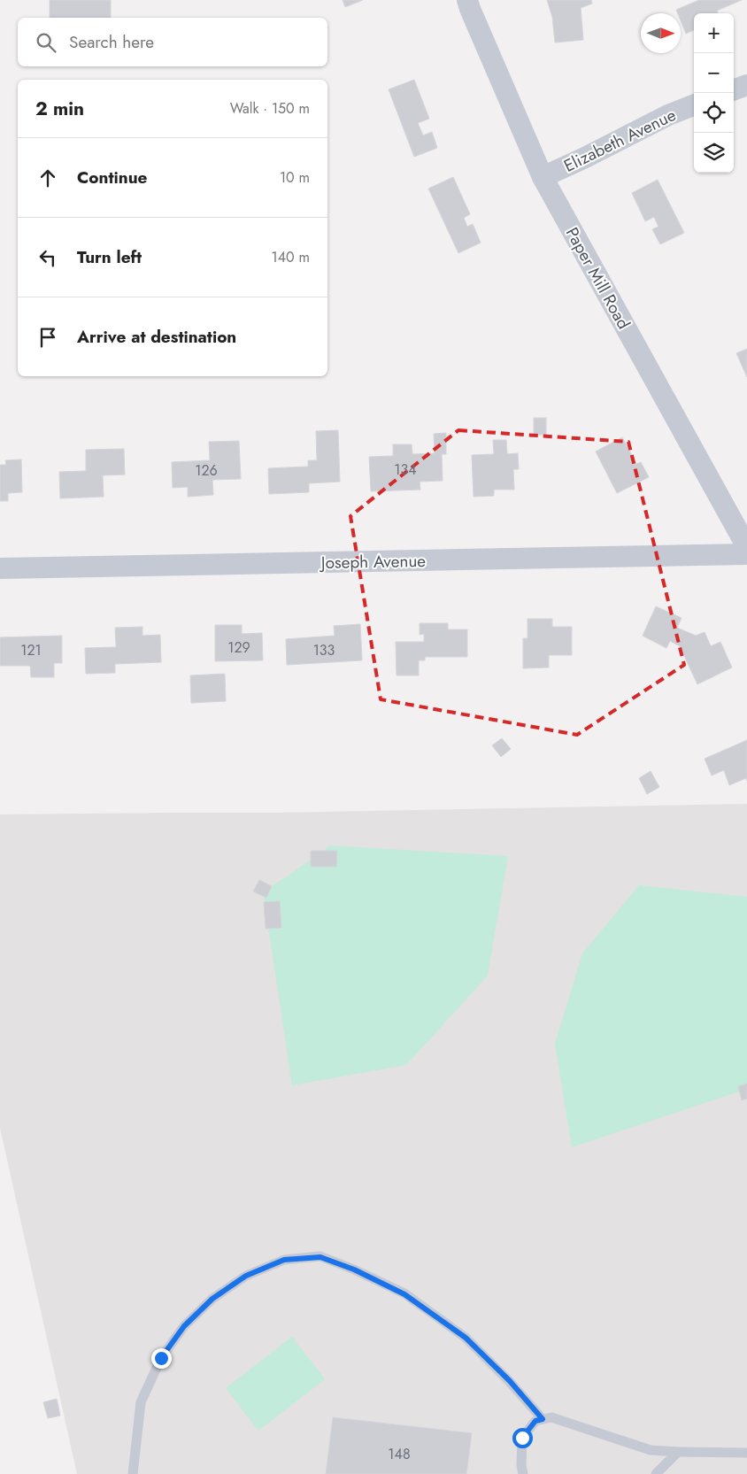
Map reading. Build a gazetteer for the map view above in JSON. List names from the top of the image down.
{
  "streets": {
    "street": ["Elizabeth Avenue", "Paper Mill Road", "Joseph Avenue"]
  },
  "crossings": [
    ["Elizabeth Avenue", "Paper Mill Road"]
  ],
  "house_numbers": [
    "134",
    "126",
    "129",
    "121",
    "133",
    "148"
  ],
  "north": "right",
  "page": {
    "map_buttons": ["+", "−"],
    "search": "Search here",
    "heading": ["2 min", "Walk · 150 m"],
    "list": [
      ["Continue", "10 m"],
      ["Turn left", "140 m"],
      "Arrive at destination"
    ]
  }
}
